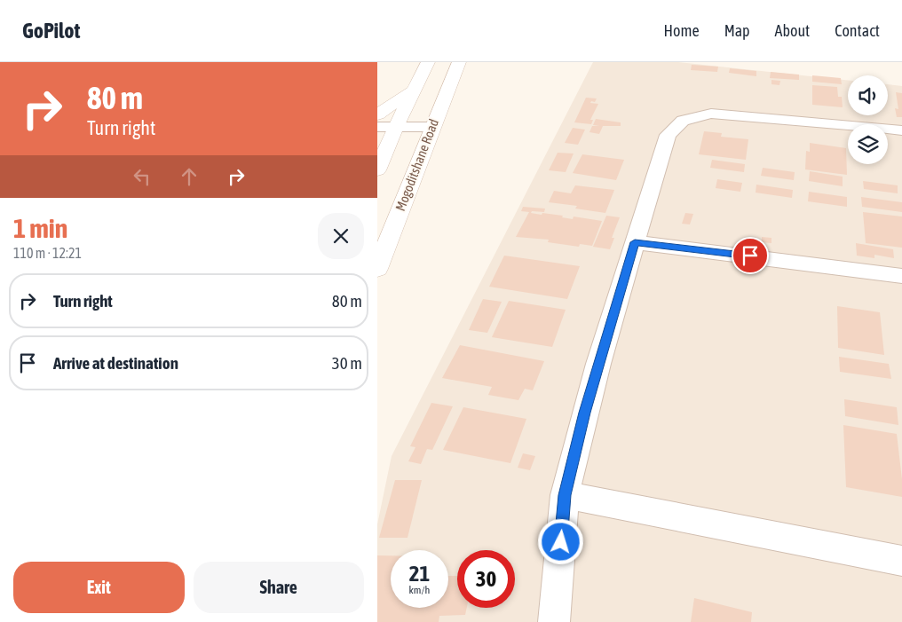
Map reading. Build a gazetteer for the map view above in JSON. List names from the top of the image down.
{
  "streets": {
    "main road": ["Mogoditshane Road"]
  },
  "page": {
    "header": "GoPilot",
    "nav": [
      "Home",
      "Map",
      "About",
      "Contact"
    ],
    "turn": ["80 m", "Turn right"],
    "heading": ["1 min", "110 m · 12:21"],
    "list": [
      {
        "name": "Turn right",
        "value": "80 m"
      },
      {
        "name": "Arrive at destination",
        "value": "30 m"
      }
    ],
    "speed": "21 km/h",
    "limit": "30",
    "buttons": ["Exit", "Share"]
  }
}
